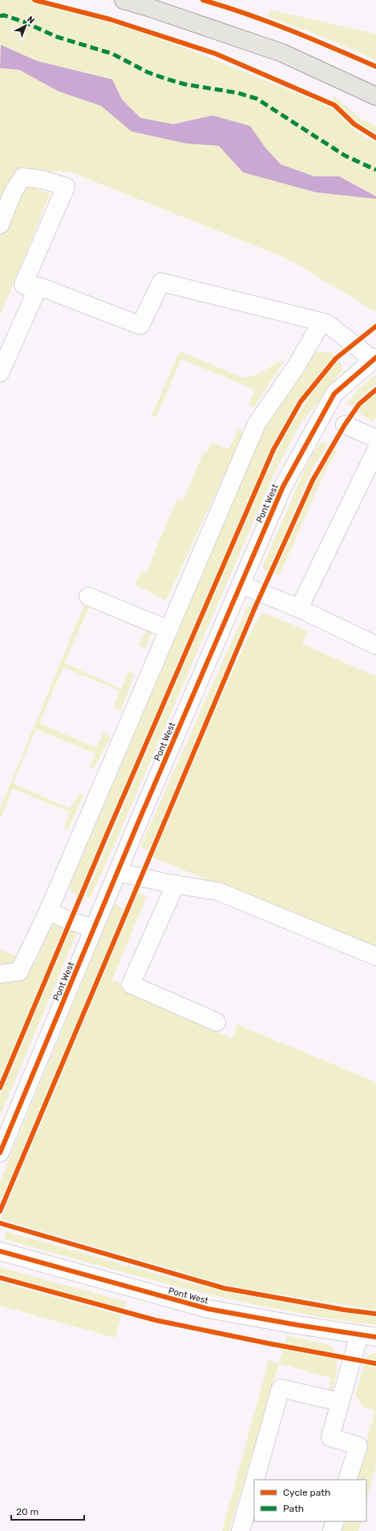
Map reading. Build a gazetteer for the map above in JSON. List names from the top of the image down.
{
  "streets": {
    "street": ["Pont West"]
  },
  "legend": ["Cycle path", "Path"],
  "scale_bar": "20 m",
  "north": "top right"
}
